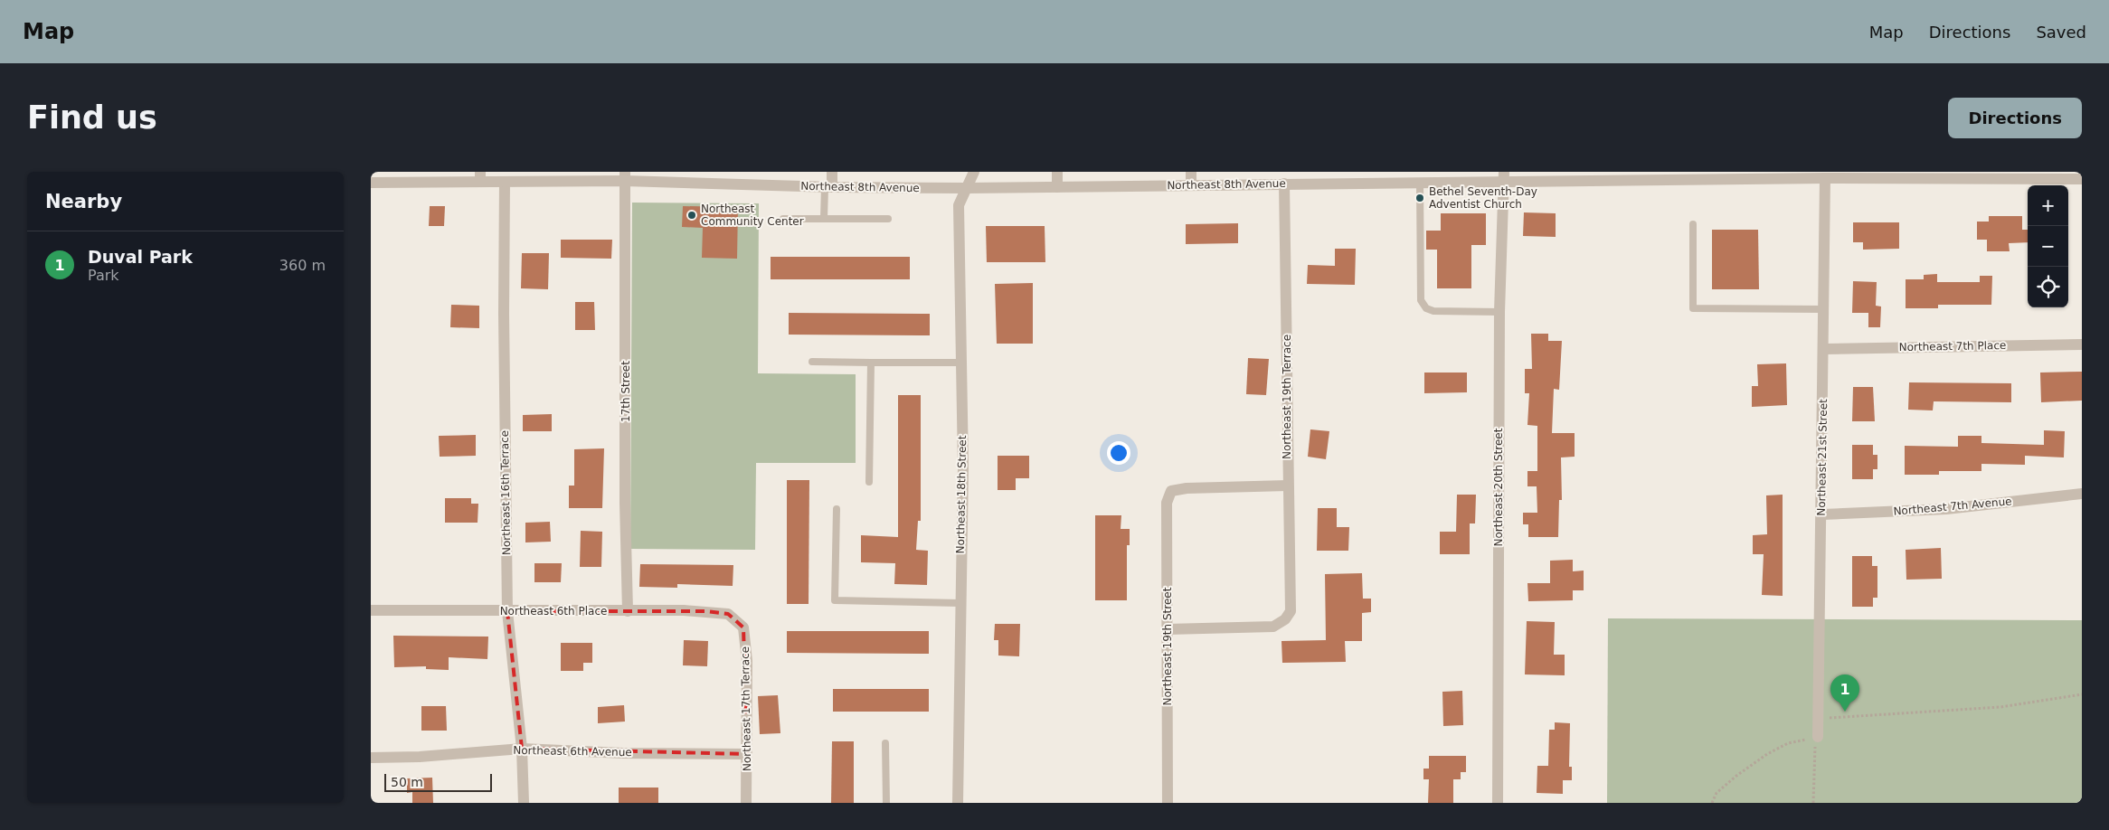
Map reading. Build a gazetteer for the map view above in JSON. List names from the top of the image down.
{
  "streets": {
    "street": [
      "Northeast 8th Avenue",
      "Northeast 7th Place",
      "17th Street",
      "Northeast 19th Terrace",
      "Northeast 21st Street",
      "Northeast 20th Street",
      "Northeast 16th Terrace",
      "Northeast 18th Street",
      "Northeast 7th Avenue",
      "Northeast 6th Place",
      "Northeast 19th Street",
      "Northeast 17th Terrace",
      "Northeast 6th Avenue"
    ]
  },
  "crossings": [
    ["Northeast 8th Avenue", "17th Street"],
    ["Northeast 8th Avenue", "Northeast 19th Terrace"],
    ["Northeast 8th Avenue", "Northeast 21st Street"],
    ["Northeast 8th Avenue", "Northeast 20th Street"],
    ["Northeast 8th Avenue", "Northeast 16th Terrace"],
    ["Northeast 8th Avenue", "Northeast 18th Street"],
    ["Northeast 7th Place", "Northeast 21st Street"],
    ["17th Street", "Northeast 6th Place"],
    ["Northeast 19th Terrace", "Northeast 19th Street"],
    ["Northeast 21st Street", "Northeast 7th Avenue"],
    ["Northeast 16th Terrace", "Northeast 6th Place"],
    ["Northeast 16th Terrace", "Northeast 6th Avenue"],
    ["Northeast 6th Place", "Northeast 17th Terrace"],
    ["Northeast 17th Terrace", "Northeast 6th Avenue"]
  ],
  "places": ["Bethel Seventh-Day Adventist Church", "Northeast Community Center"],
  "scale_bar": "50 m",
  "page": {
    "header": "Map",
    "nav": ["Map", "Directions", "Saved"],
    "buttons": "Directions",
    "title": "Find us",
    "heading": "Nearby",
    "map_buttons": ["+", "−"],
    "list": [
      {
        "mark": "1",
        "name": "Duval Park",
        "note": "Park",
        "value": "360 m"
      }
    ],
    "pins": "1",
    "scale": "50 m"
  }
}
